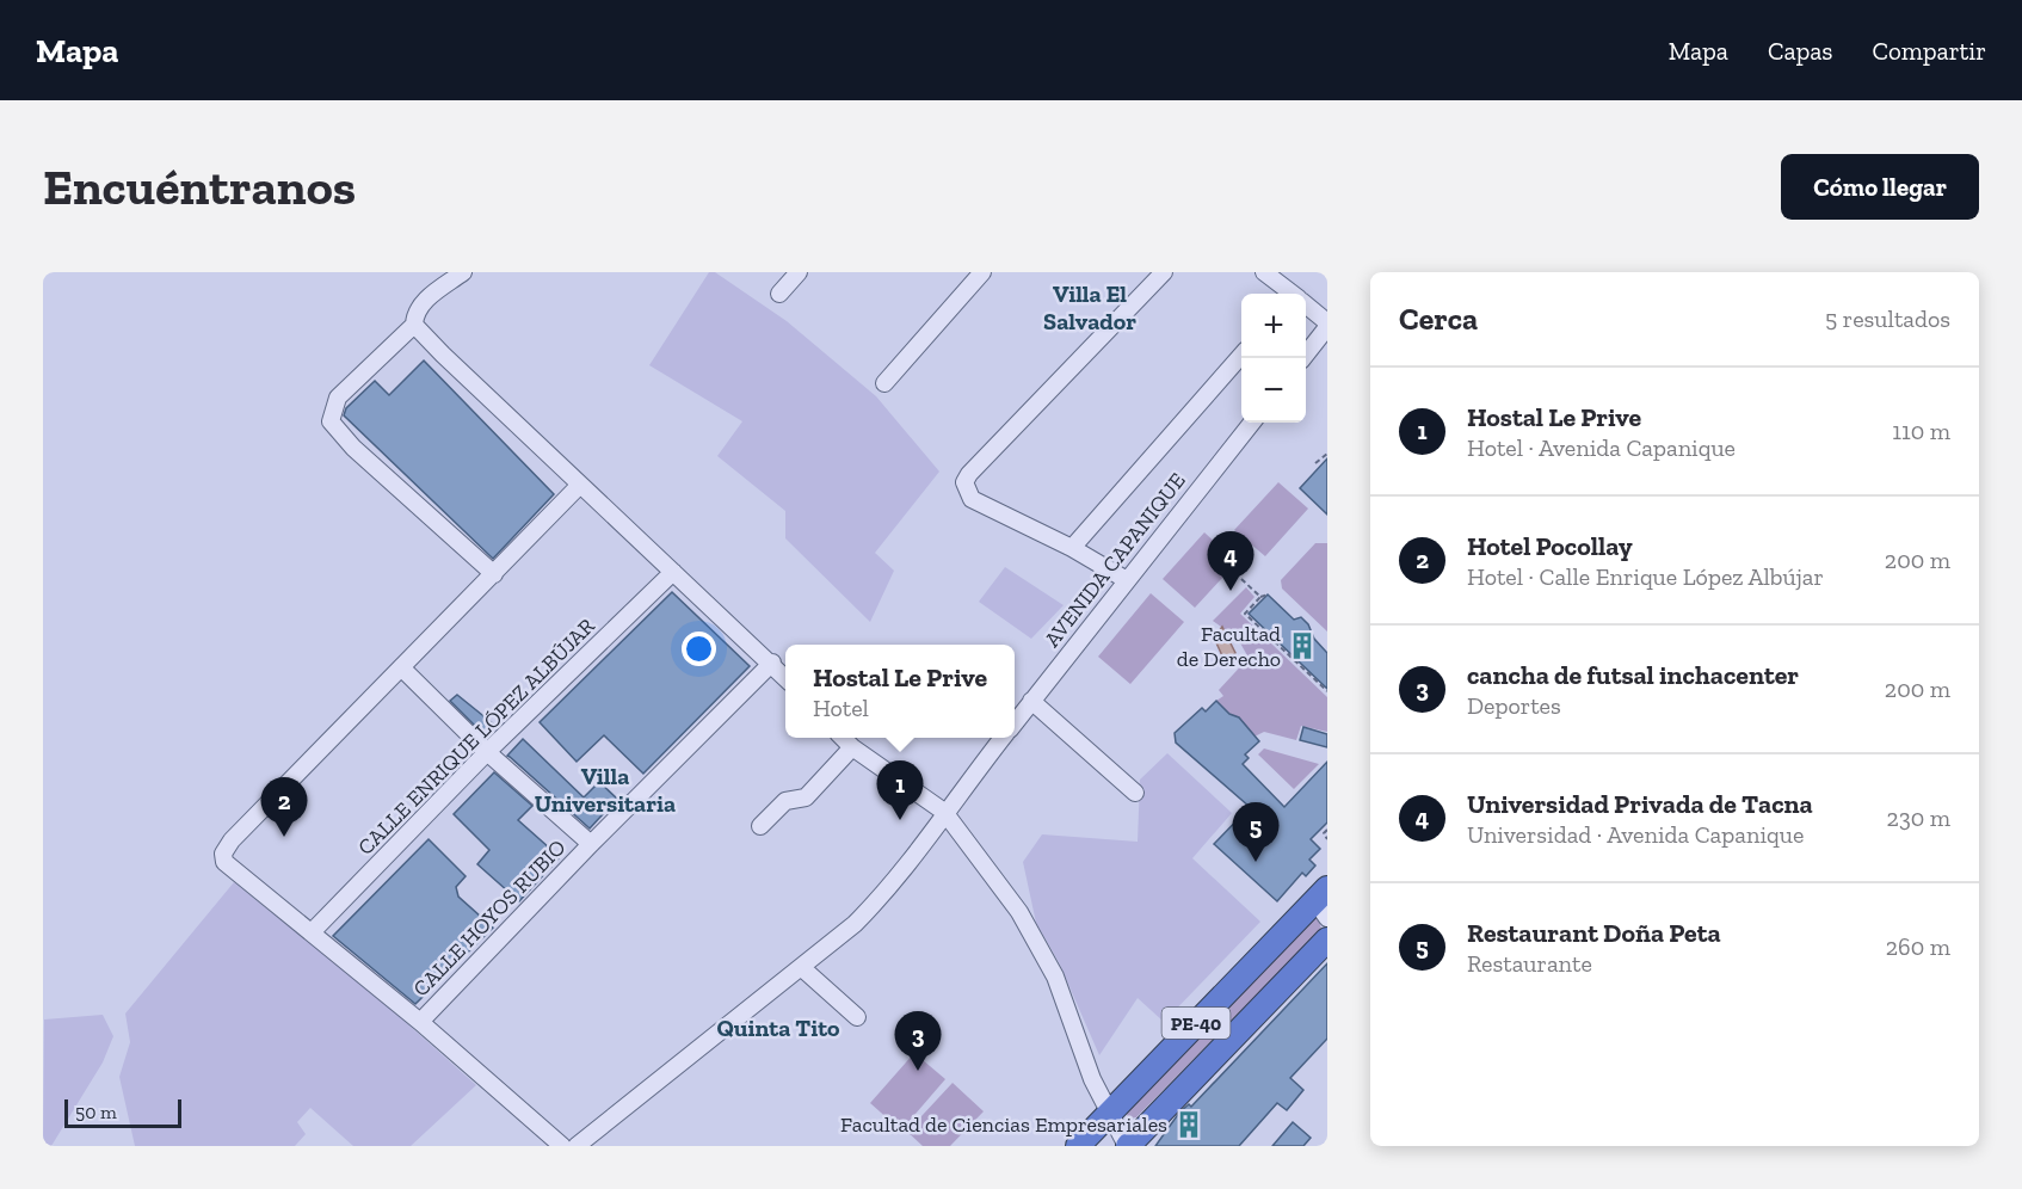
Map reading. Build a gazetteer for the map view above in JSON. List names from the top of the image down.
{
  "streets": {
    "highway": ["PE-40"],
    "street": ["AVENIDA CAPANIQUE", "CALLE ENRIQUE LÓPEZ ALBÚJAR", "CALLE HOYOS RUBIO"]
  },
  "districts": ["Villa El Salvador", "Villa Universitaria", "Quinta Tito"],
  "places": {
    "building": ["Facultad de Derecho", "Facultad de Ciencias Empresariales"]
  },
  "scale_bar": "50 m",
  "page": {
    "header": "Mapa",
    "nav": ["Mapa", "Capas", "Compartir"],
    "buttons": "Cómo llegar",
    "title": "Encuéntranos",
    "heading": ["Cerca", "5 resultados"],
    "map_buttons": ["+", "−"],
    "list": [
      {
        "mark": "1",
        "name": "Hostal Le Prive",
        "note": "Hotel · Avenida Capanique",
        "value": "110 m"
      },
      {
        "mark": "2",
        "name": "Hotel Pocollay",
        "note": "Hotel · Calle Enrique López Albújar",
        "value": "200 m"
      },
      {
        "mark": "3",
        "name": "cancha de futsal inchacenter",
        "note": "Deportes",
        "value": "200 m"
      },
      {
        "mark": "4",
        "name": "Universidad Privada de Tacna",
        "note": "Universidad · Avenida Capanique",
        "value": "230 m"
      },
      {
        "mark": "5",
        "name": "Restaurant Doña Peta",
        "note": "Restaurante",
        "value": "260 m"
      }
    ],
    "pins": [
      "4",
      "1",
      "2",
      "5",
      "3"
    ],
    "popup": ["Hostal Le Prive", "Hotel"],
    "scale": "50 m"
  }
}
